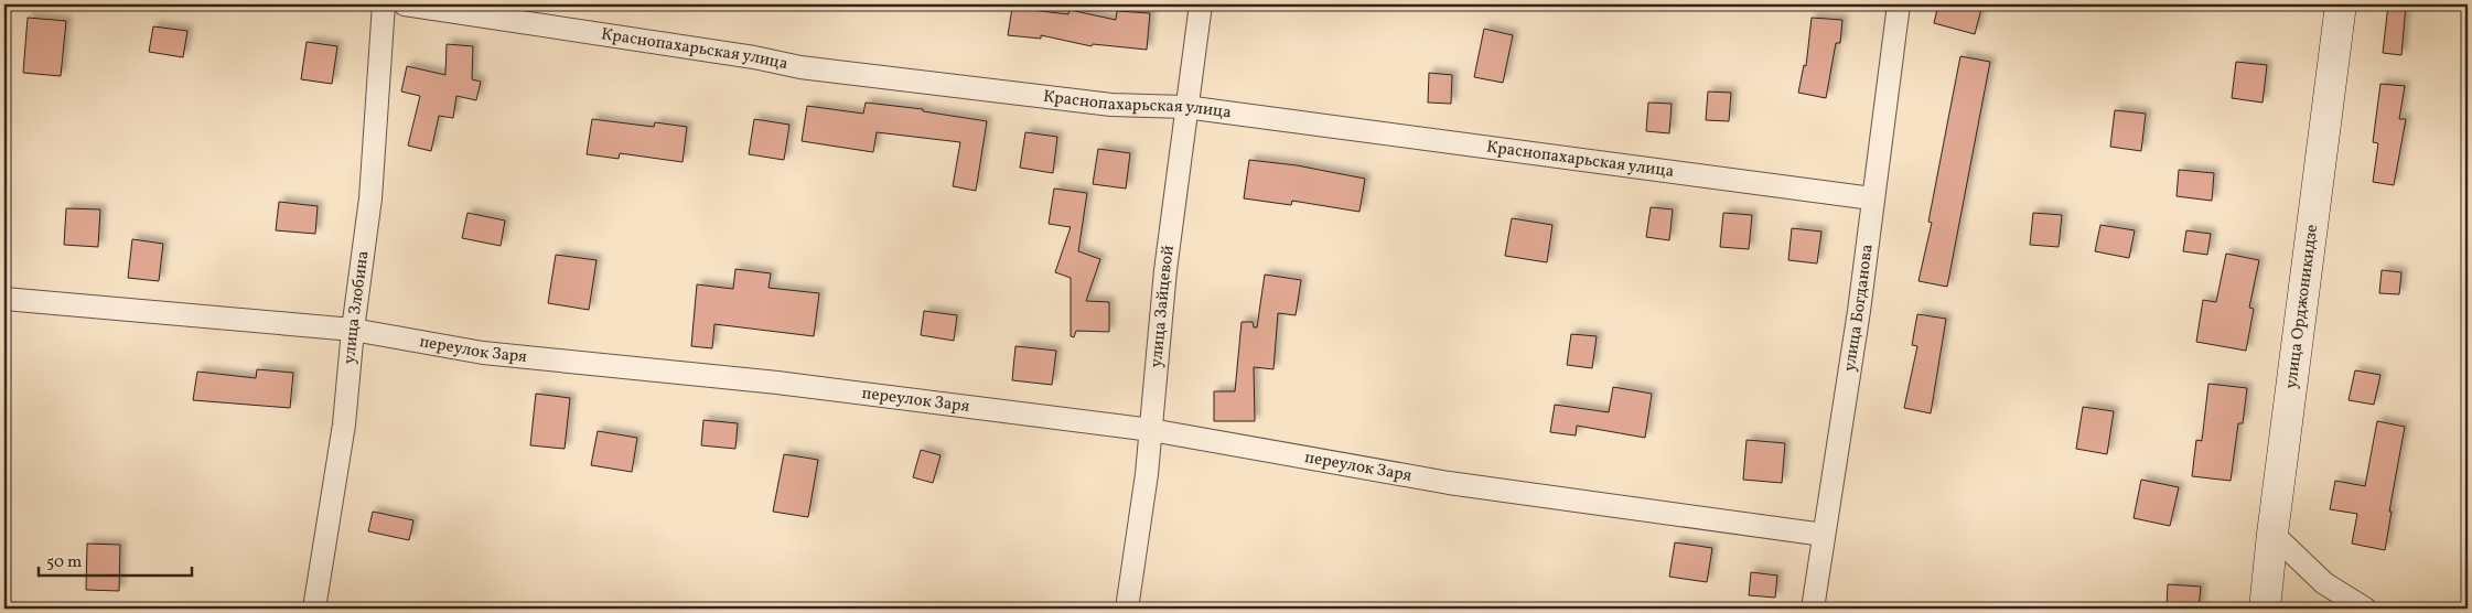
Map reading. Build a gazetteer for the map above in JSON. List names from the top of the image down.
{
  "streets": {
    "street": [
      "Краснопахарьская улица",
      "улица Зайцевой",
      "улица Богданова",
      "улица Орджоникидзе",
      "улица Злобина",
      "переулок Заря"
    ]
  },
  "crossings": [
    ["Краснопахарьская улица", "улица Зайцевой"],
    ["Краснопахарьская улица", "улица Богданова"],
    ["улица Зайцевой", "переулок Заря"],
    ["улица Богданова", "переулок Заря"],
    ["улица Злобина", "переулок Заря"]
  ],
  "scale_bar": "50 m"
}
